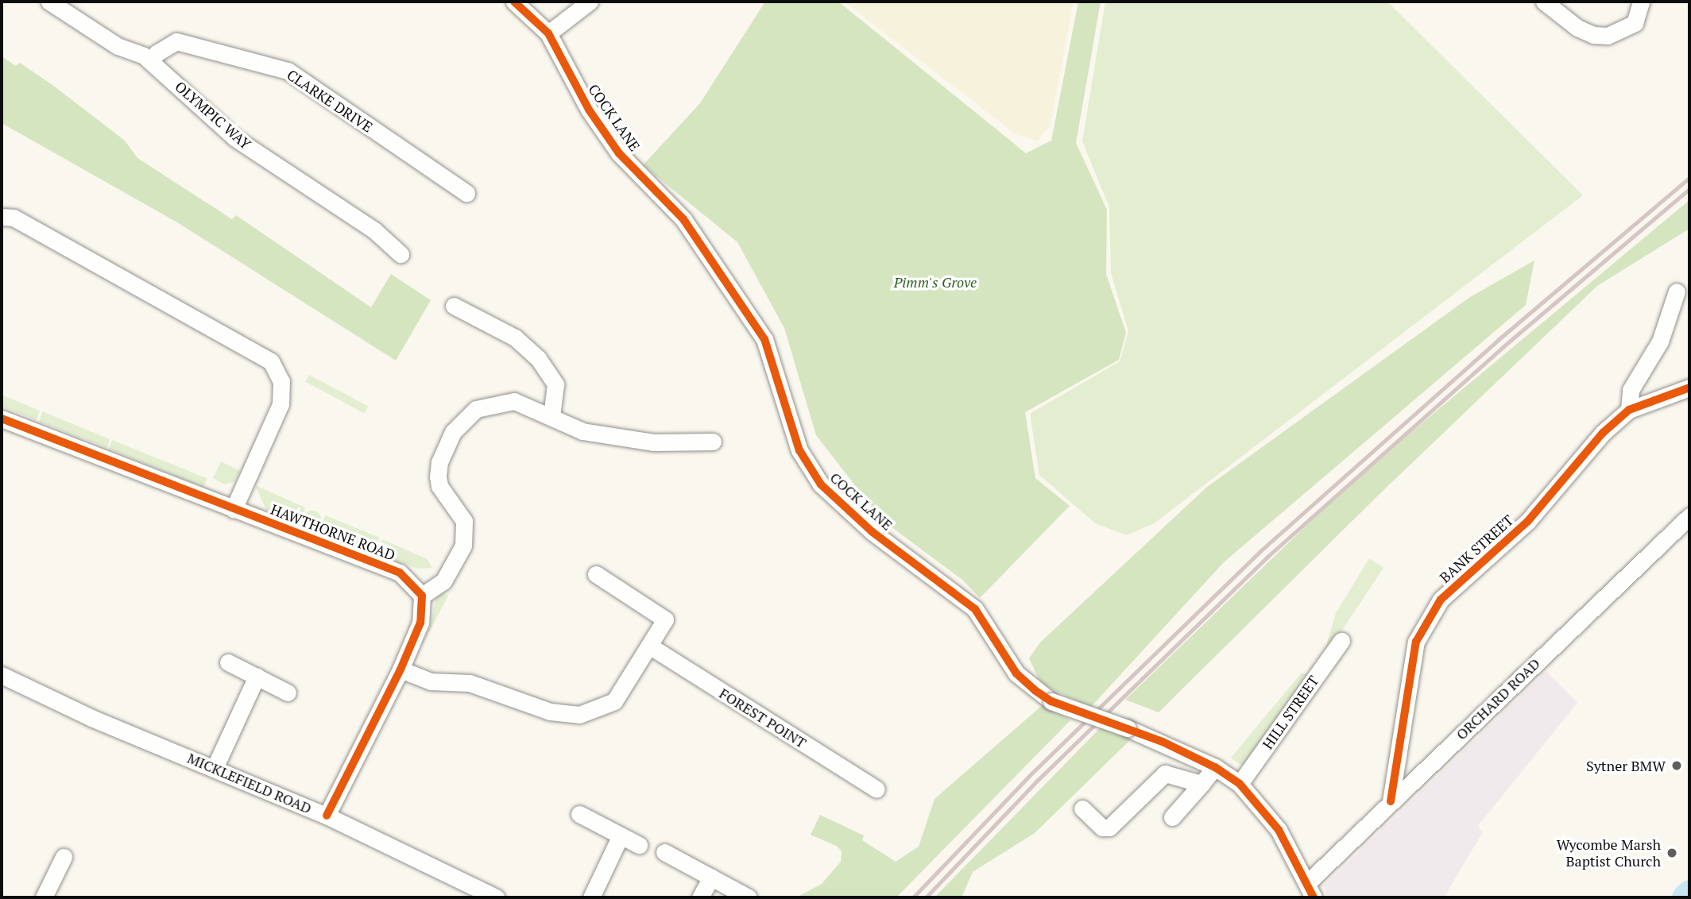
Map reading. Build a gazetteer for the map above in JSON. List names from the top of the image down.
{
  "streets": {
    "street": [
      "CLARKE DRIVE",
      "OLYMPIC WAY",
      "COCK LANE",
      "HAWTHORNE ROAD",
      "BANK STREET",
      "ORCHARD ROAD",
      "HILL STREET",
      "FOREST POINT",
      "MICKLEFIELD ROAD"
    ]
  },
  "crossings": [
    ["CLARKE DRIVE", "OLYMPIC WAY"],
    ["COCK LANE", "ORCHARD ROAD"],
    ["COCK LANE", "HILL STREET"],
    ["BANK STREET", "ORCHARD ROAD"]
  ],
  "parks": ["Pimm's Grove"],
  "places": ["Sytner BMW", "Wycombe Marsh Baptist Church"]
}
